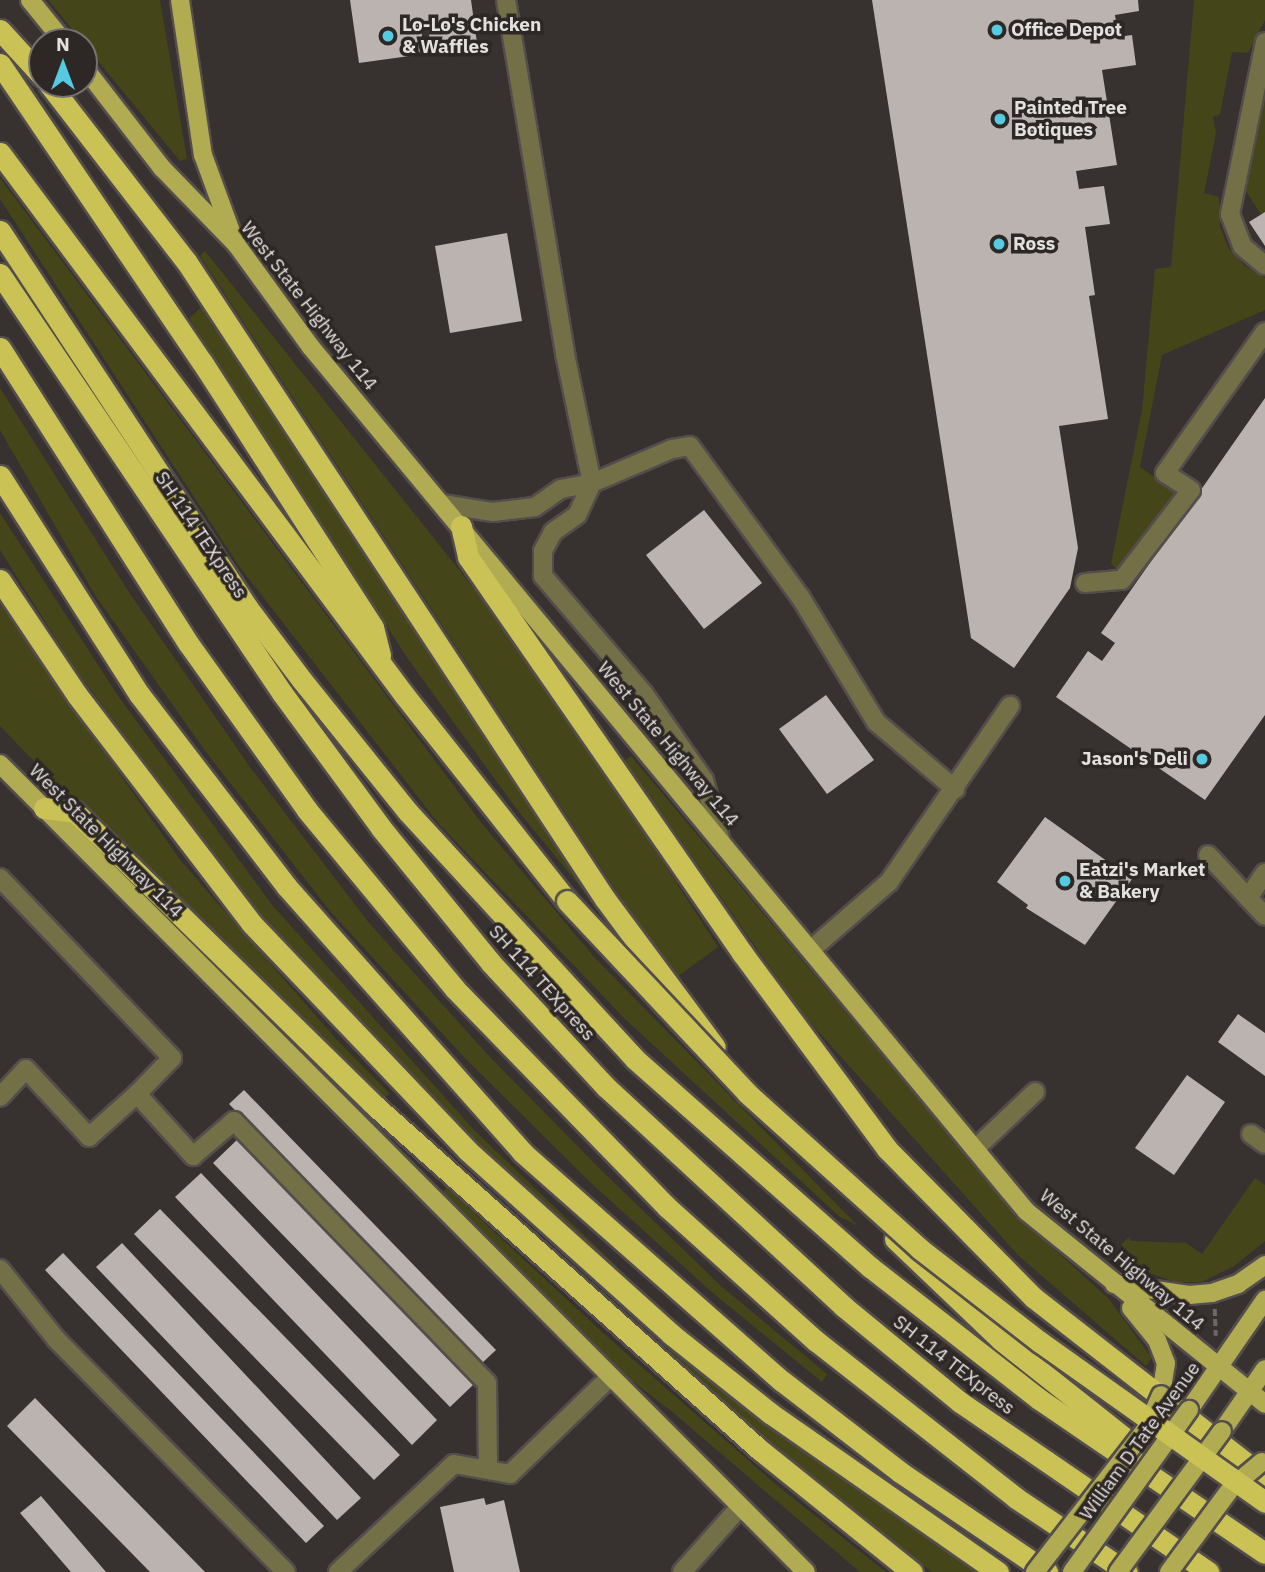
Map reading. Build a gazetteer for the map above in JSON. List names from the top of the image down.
{
  "streets": {
    "highway": ["SH 114 TEXpress"],
    "main road": ["West State Highway 114", "William D Tate Avenue"]
  },
  "crossings": [
    ["West State Highway 114", "William D Tate Avenue"]
  ],
  "places": [
    "Office Depot",
    "Lo-Lo's Chicken & Waffles",
    "Painted Tree Botiques",
    "Ross",
    "Jason's Deli",
    "Eatzi's Market & Bakery"
  ],
  "north": "top"
}
